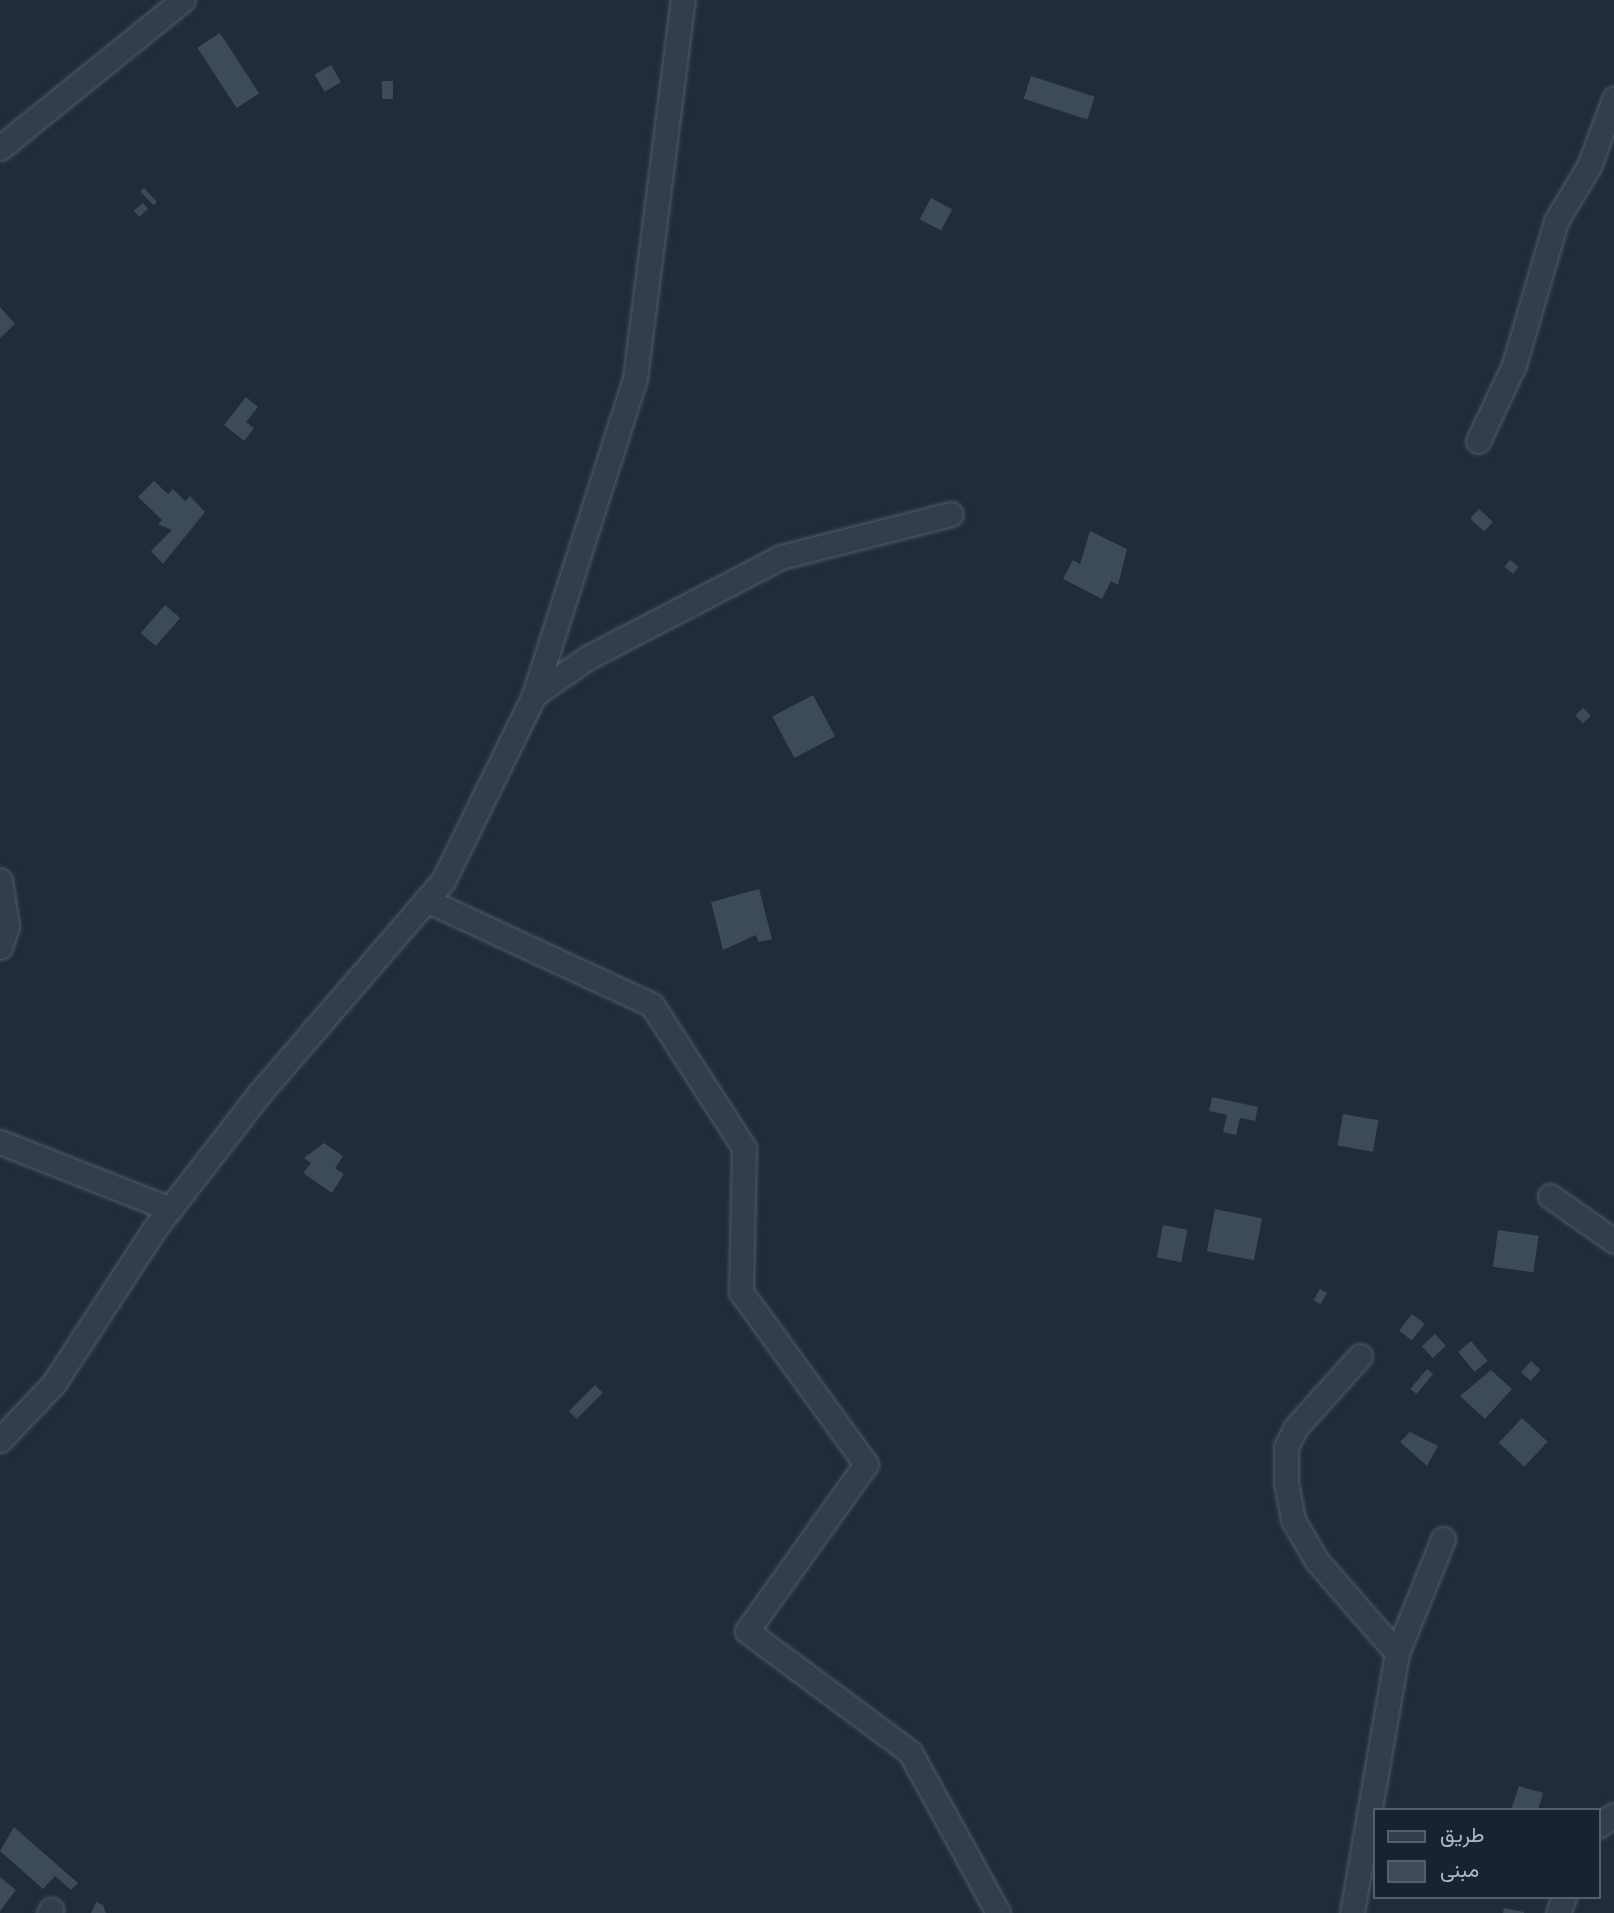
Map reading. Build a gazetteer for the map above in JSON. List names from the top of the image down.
{
  "legend": ["طريق", "مبنى"]
}
